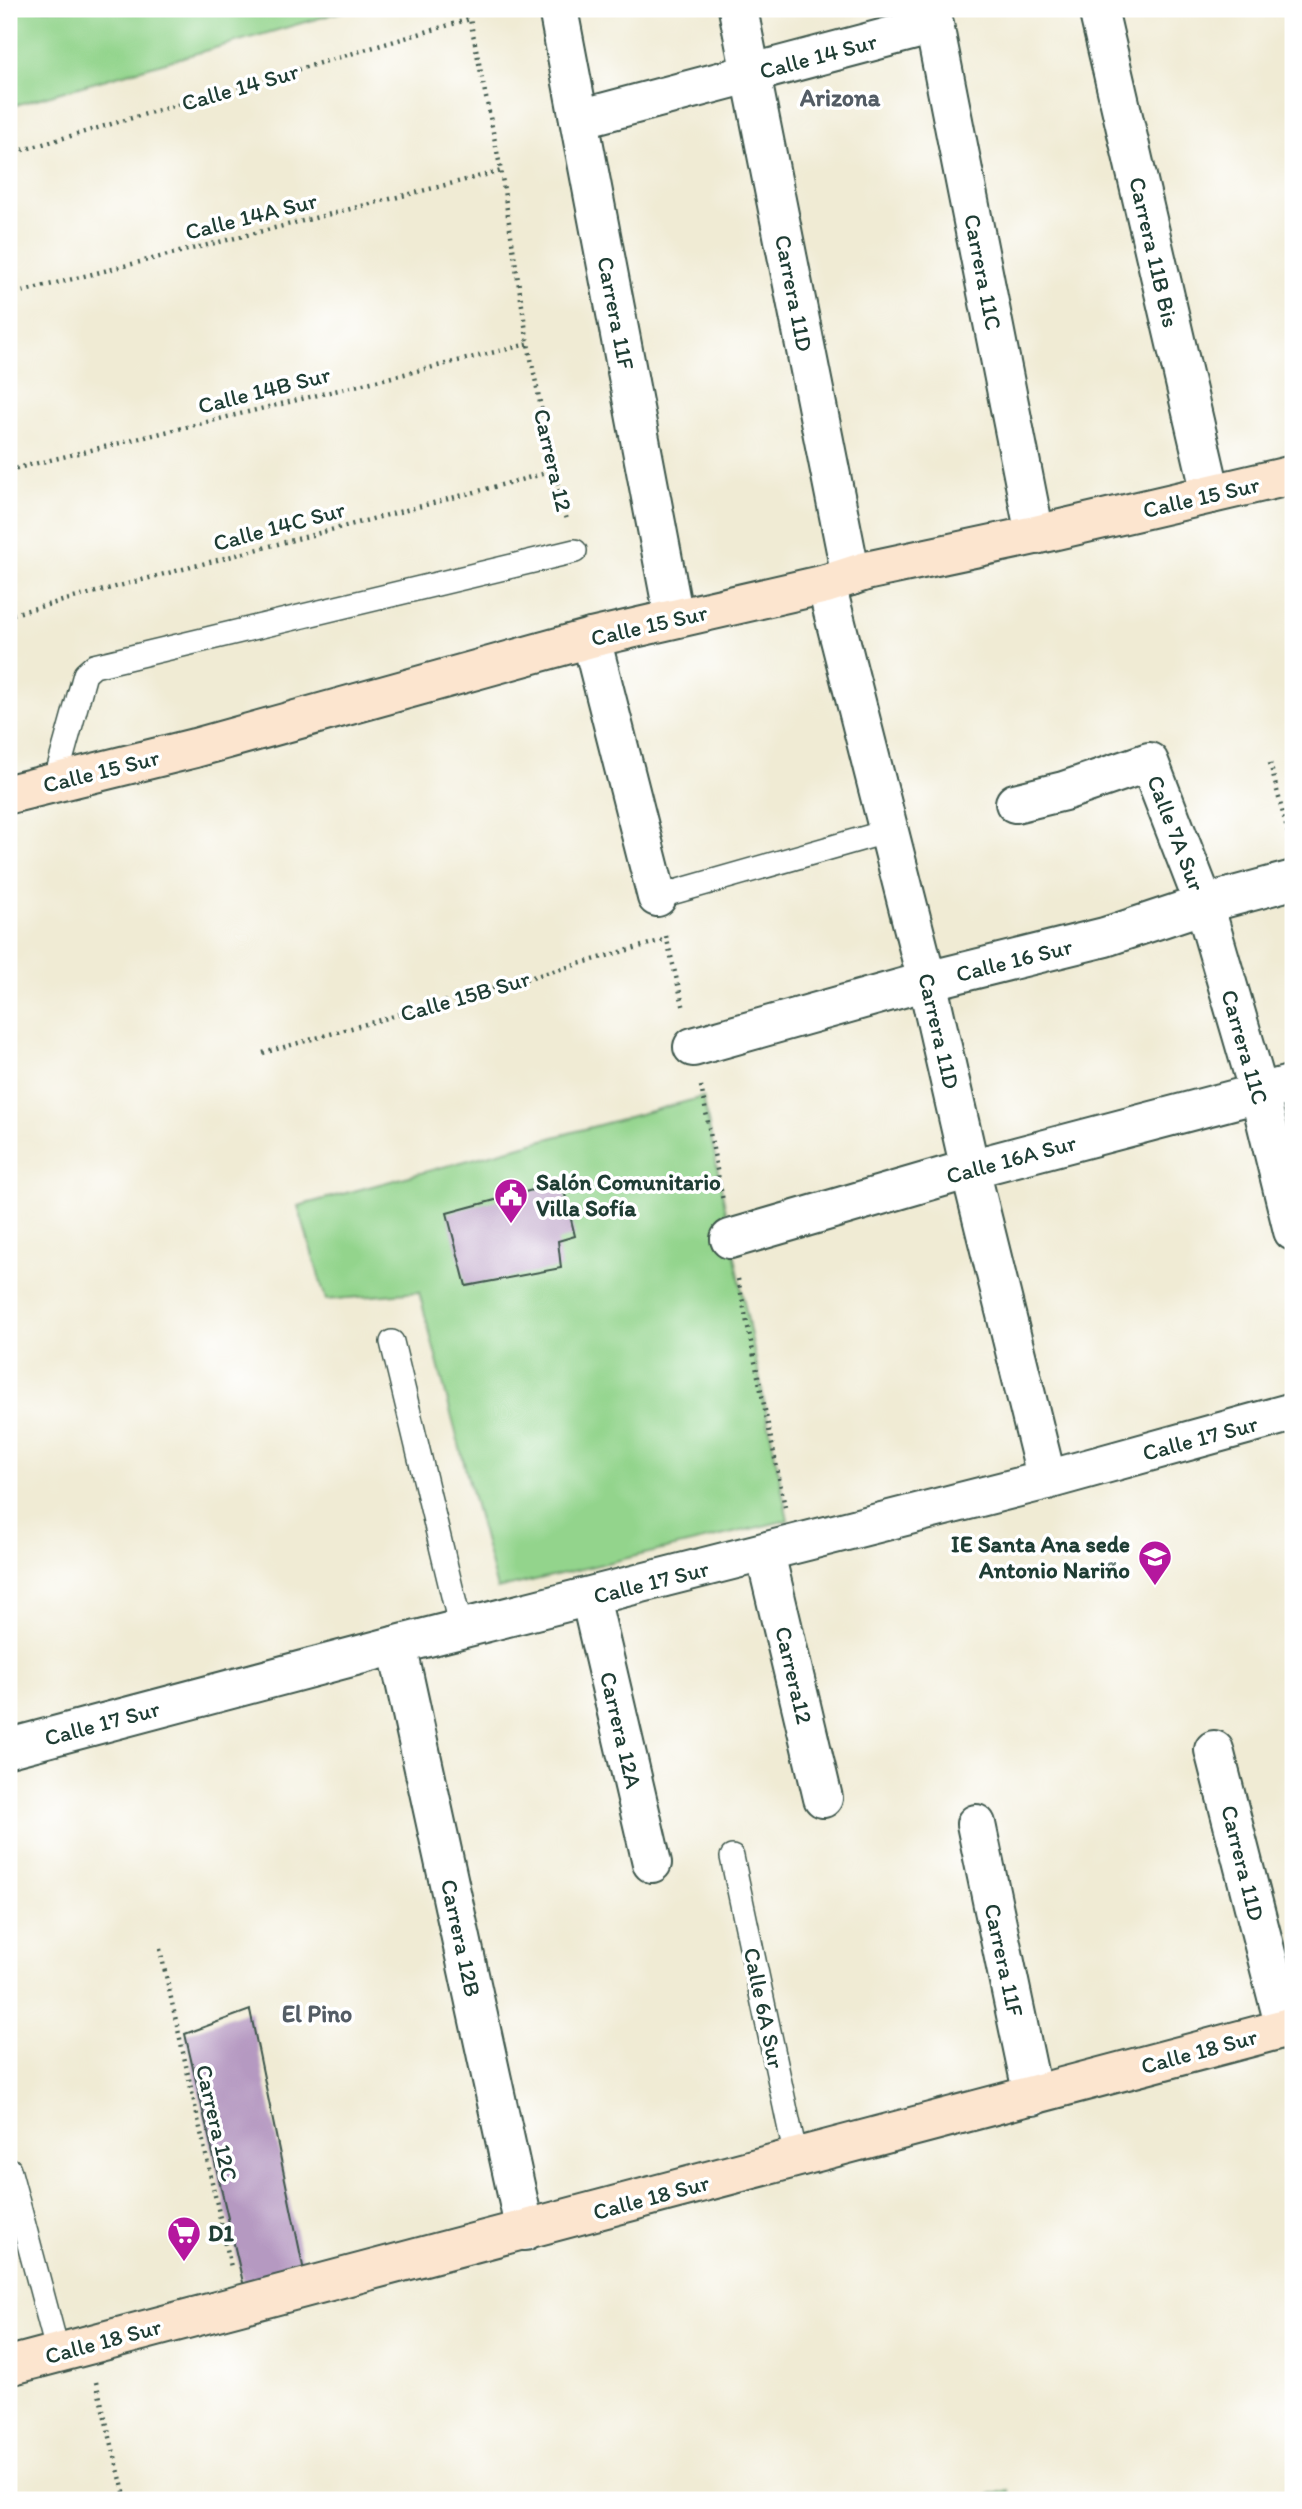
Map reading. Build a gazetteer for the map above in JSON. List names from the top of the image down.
{
  "streets": {
    "street": [
      "Calle 14 Sur",
      "Carrera 11B Bis",
      "Carrera 11C",
      "Carrera 11D",
      "Carrera 11F",
      "Calle 15 Sur",
      "Calle 7A Sur",
      "Calle 16 Sur",
      "Calle 16A Sur",
      "Calle 17 Sur",
      "Carrera12",
      "Carrera 12A",
      "Carrera 12B",
      "Calle 18 Sur"
    ],
    "lane": ["Calle 6A Sur"],
    "path": [
      "Calle 14A Sur",
      "Calle 14B Sur",
      "Carrera 12",
      "Calle 14C Sur",
      "Calle 15B Sur",
      "Carrera 12C"
    ]
  },
  "crossings": [
    ["Calle 14 Sur", "Carrera 11C"],
    ["Calle 14 Sur", "Carrera 11D"],
    ["Calle 14 Sur", "Carrera 11F"],
    ["Calle 14 Sur", "Carrera 12"],
    ["Calle 14A Sur", "Carrera 12"],
    ["Carrera 11B Bis", "Calle 15 Sur"],
    ["Carrera 11C", "Calle 15 Sur"],
    ["Carrera 11C", "Calle 7A Sur"],
    ["Carrera 11C", "Calle 16 Sur"],
    ["Carrera 11C", "Calle 16A Sur"],
    ["Carrera 11D", "Calle 15 Sur"],
    ["Carrera 11D", "Calle 16 Sur"],
    ["Carrera 11D", "Calle 16A Sur"],
    ["Carrera 11D", "Calle 17 Sur"],
    ["Carrera 11D", "Calle 18 Sur"],
    ["Carrera 11F", "Calle 15 Sur"],
    ["Carrera 11F", "Calle 18 Sur"],
    ["Calle 14B Sur", "Carrera 12"],
    ["Carrera 12", "Calle 14C Sur"],
    ["Calle 7A Sur", "Calle 16 Sur"],
    ["Calle 17 Sur", "Carrera12"],
    ["Calle 17 Sur", "Carrera 12A"],
    ["Calle 17 Sur", "Carrera 12B"],
    ["Carrera 12B", "Calle 18 Sur"],
    ["Calle 6A Sur", "Calle 18 Sur"],
    ["Calle 18 Sur", "Carrera 12C"]
  ],
  "districts": ["Arizona", "El Pino"],
  "places": {
    "public building": ["Salón Comunitario Villa Sofía"],
    "school or university": ["IE Santa Ana sede Antonio Nariño"],
    "supermarket": ["D1"]
  }
}
